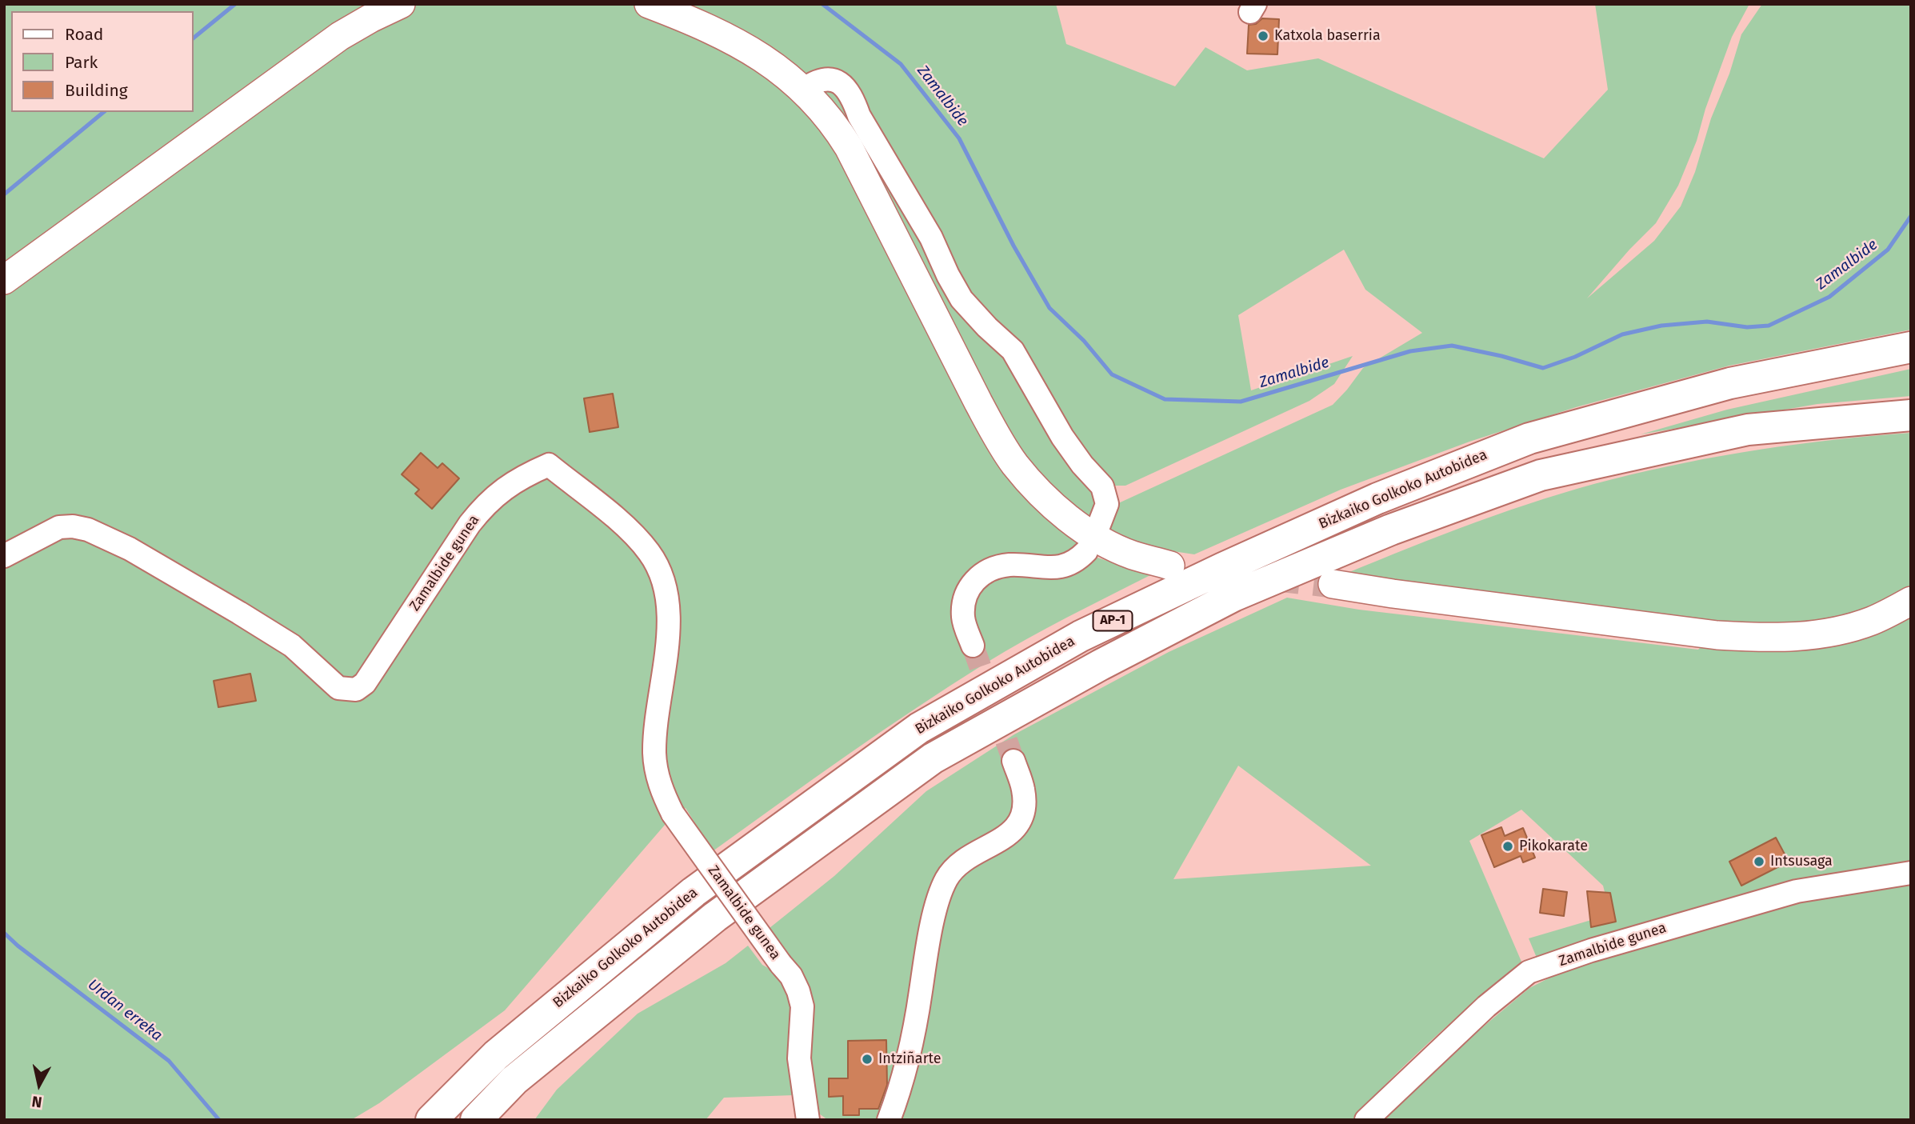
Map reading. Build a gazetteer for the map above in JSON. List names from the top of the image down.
{
  "streets": {
    "highway": ["Bizkaiko Golkoko Autobidea", "AP-1"],
    "street": ["Zamalbide gunea"]
  },
  "water": ["Zamalbide", "Urdan erreka"],
  "places": [
    "Katxola baserria",
    "Pikokarate",
    "Intsusaga",
    "Intziñarte"
  ],
  "legend": ["Road", "Park", "Building"],
  "north": "bottom"
}
